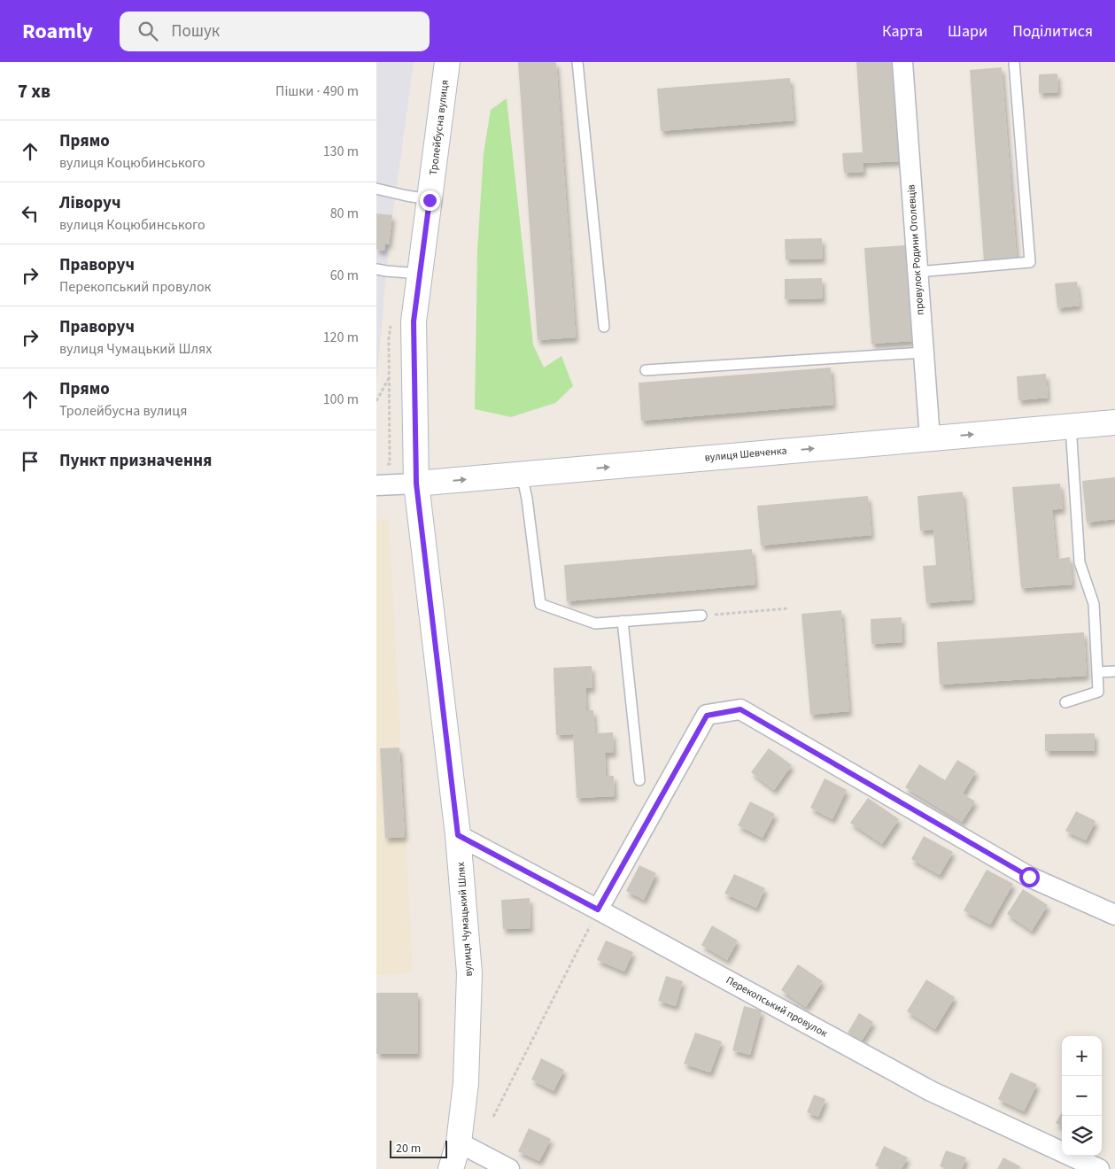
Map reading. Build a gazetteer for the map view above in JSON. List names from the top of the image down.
{
  "streets": {
    "main road": ["Тролейбусна вулиця", "вулиця Шевченка", "вулиця Чумацький Шлях"],
    "street": ["провулок Родини Оголевців", "Перекопський провулок"]
  },
  "crossings": [
    ["Тролейбусна вулиця", "вулиця Шевченка"],
    ["Тролейбусна вулиця", "вулиця Чумацький Шлях"],
    ["провулок Родини Оголевців", "вулиця Шевченка"],
    ["вулиця Шевченка", "вулиця Чумацький Шлях"],
    ["вулиця Чумацький Шлях", "Перекопський провулок"]
  ],
  "one_way": ["вулиця Шевченка"],
  "scale_bar": "20 m",
  "page": {
    "header": "Roamly",
    "search": "Пошук",
    "nav": ["Карта", "Шари", "Поділитися"],
    "heading": ["7 хв", "Пішки · 490 m"],
    "list": [
      ["Прямо", "вулиця Коцюбинського", "130 m"],
      ["Ліворуч", "вулиця Коцюбинського", "80 m"],
      ["Праворуч", "Перекопський провулок", "60 m"],
      ["Праворуч", "вулиця Чумацький Шлях", "120 m"],
      ["Прямо", "Тролейбусна вулиця", "100 m"],
      "Пункт призначення"
    ],
    "map_buttons": ["+", "−"],
    "scale": "20 m"
  }
}
